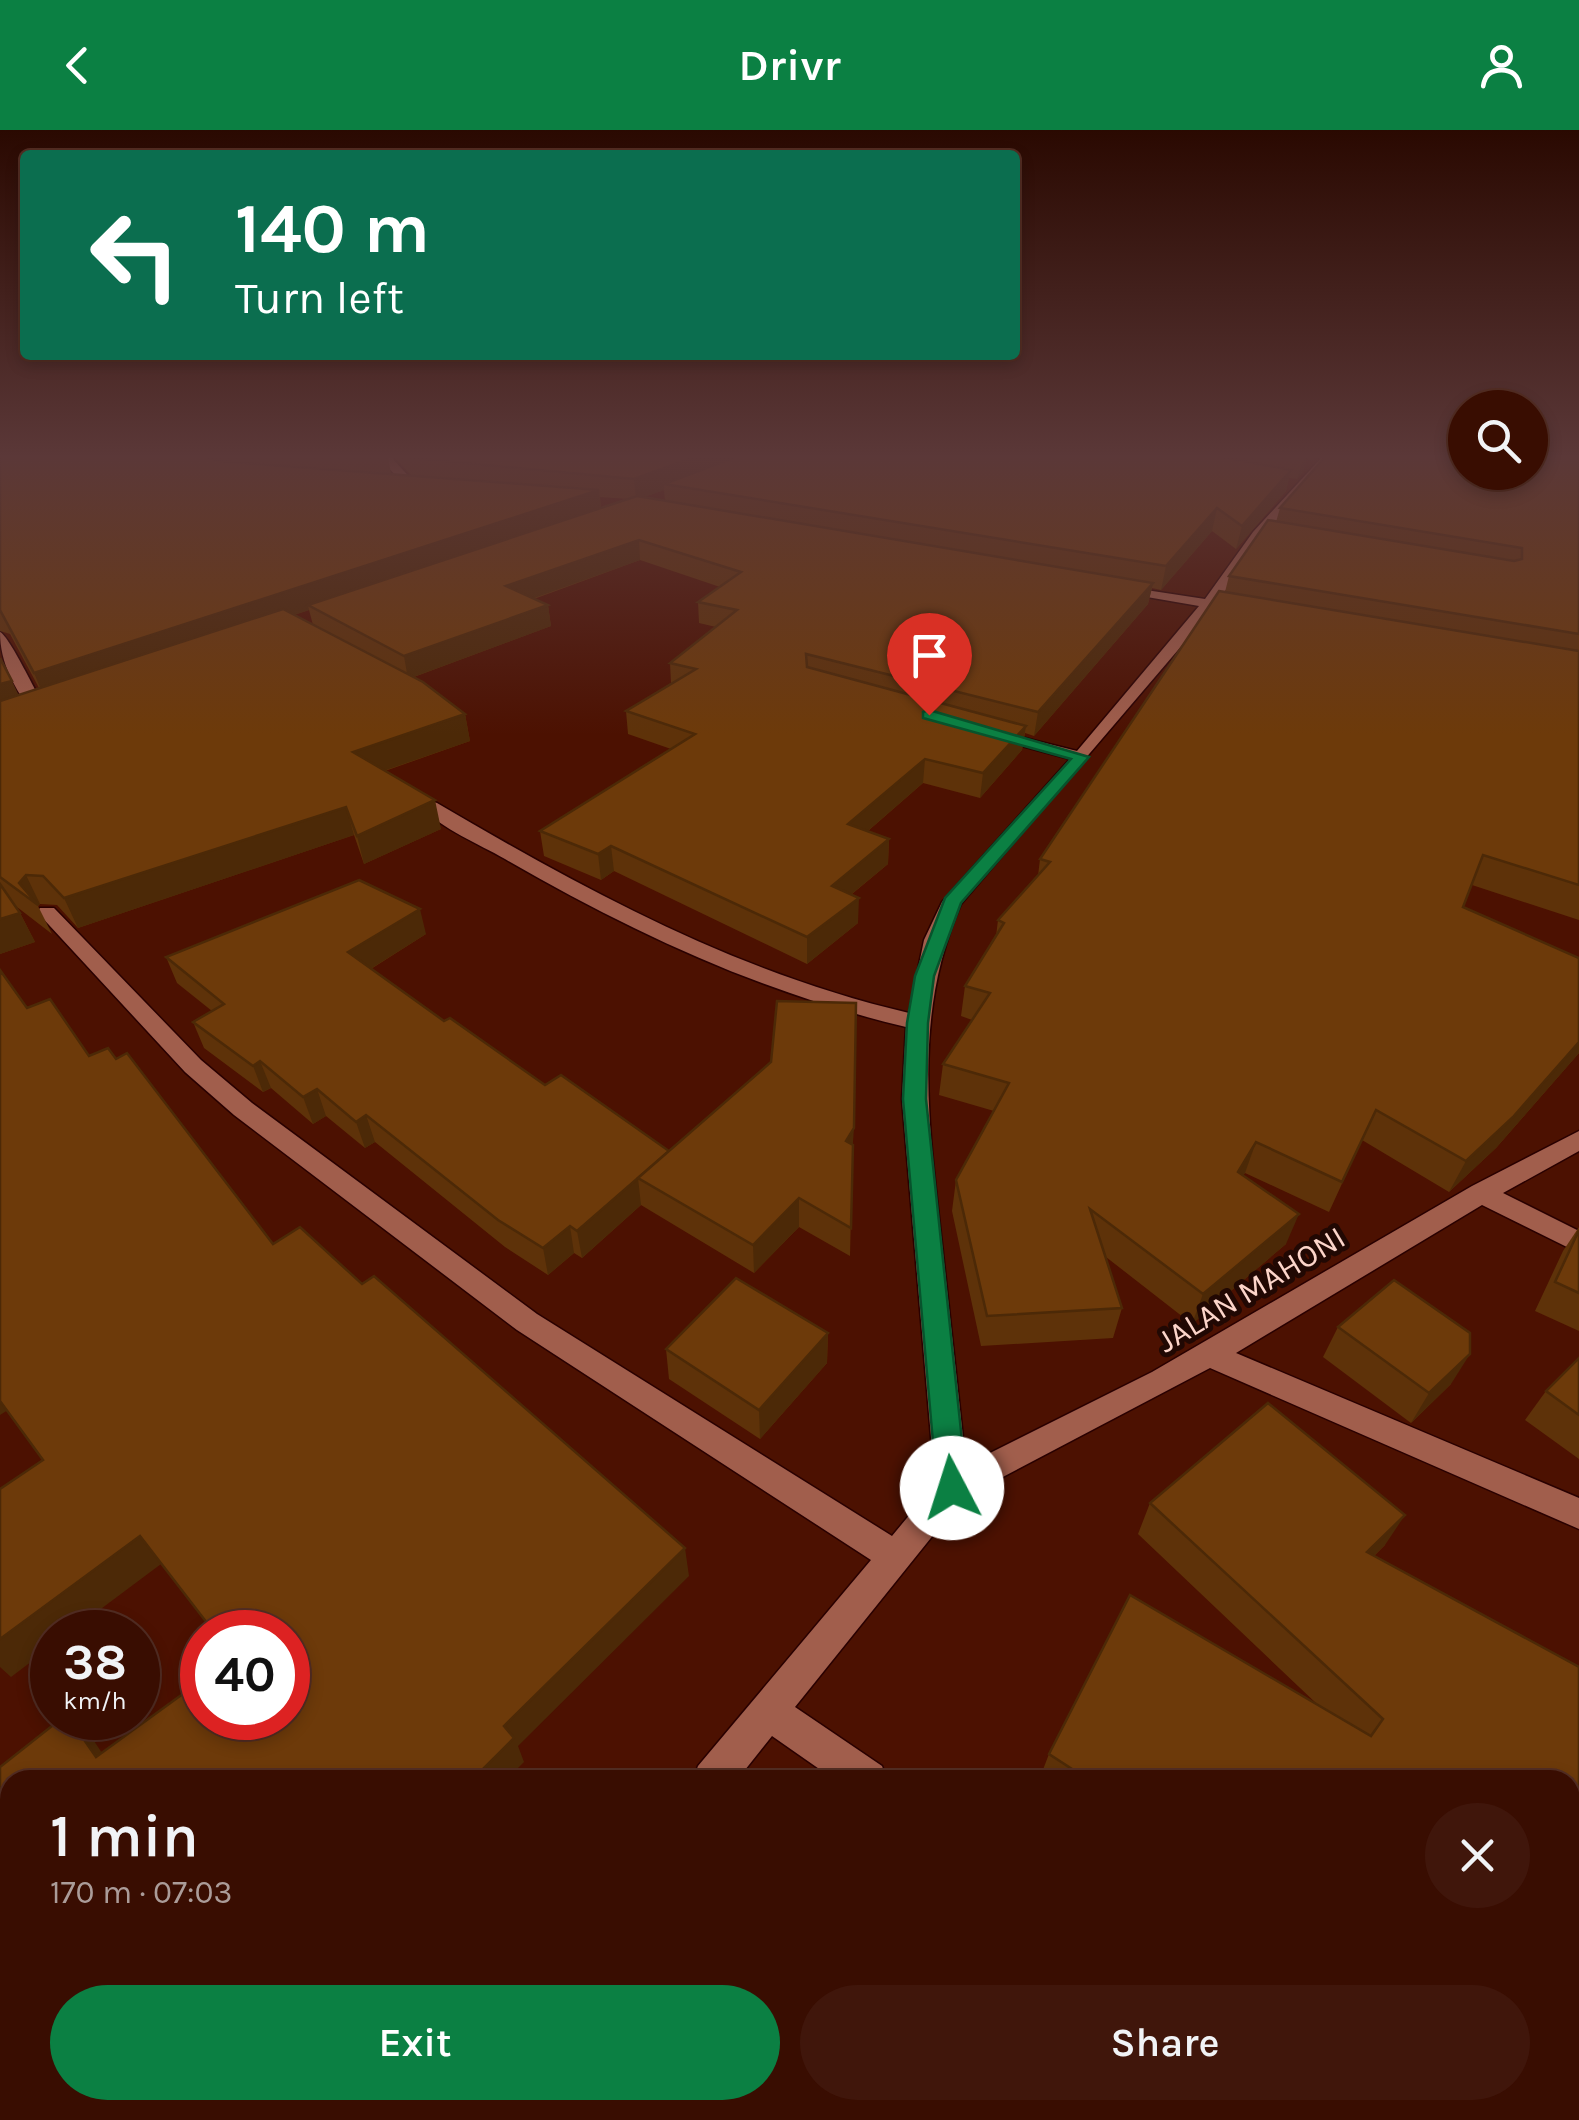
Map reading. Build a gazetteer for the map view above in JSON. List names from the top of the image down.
{
  "streets": {
    "street": ["JALAN MAHONI"]
  },
  "page": {
    "header": "Drivr",
    "turn": ["140 m", "Turn left"],
    "speed": "38 km/h",
    "limit": "40",
    "heading": ["1 min", "170 m · 07:03"],
    "buttons": ["Exit", "Share"]
  }
}
